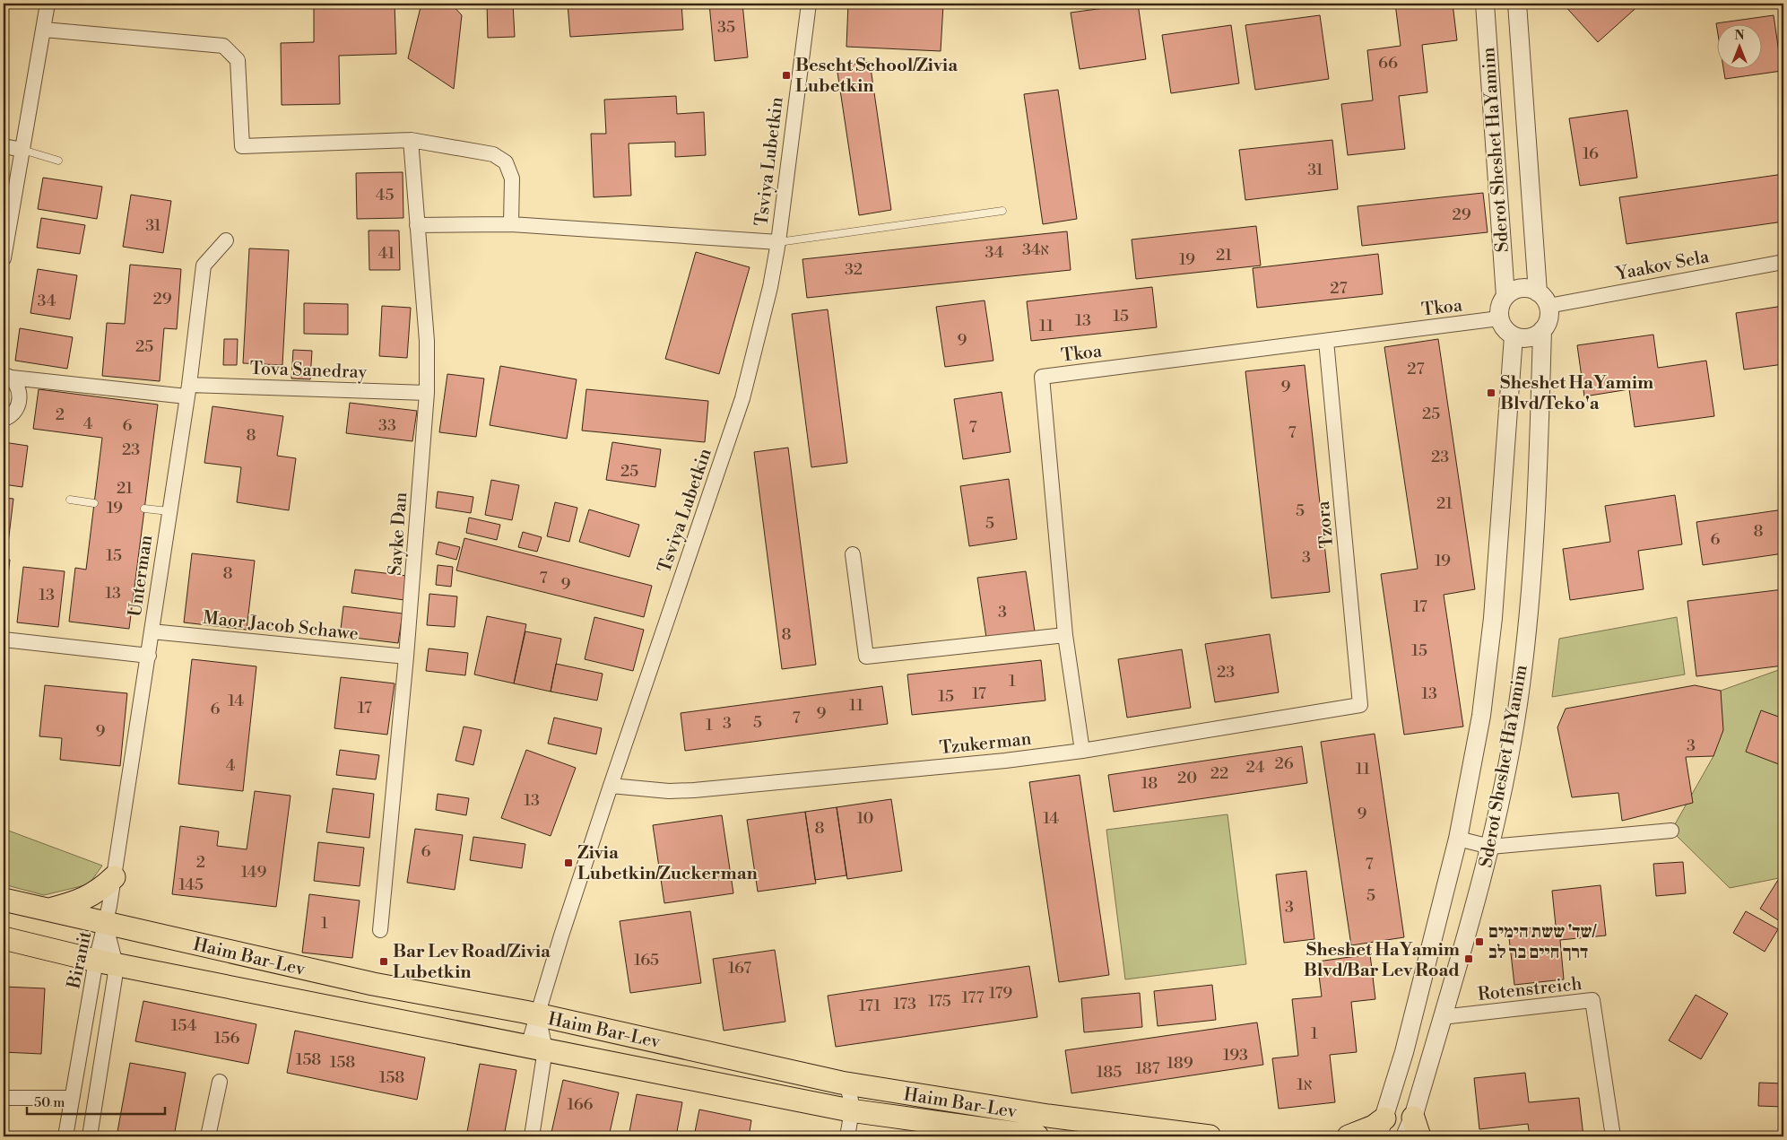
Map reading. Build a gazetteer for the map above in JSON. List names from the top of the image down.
{
  "streets": {
    "main road": ["Haim Bar-Lev"],
    "street": [
      "Sderot Sheshet HaYamim",
      "Tsviya Lubetkin",
      "Yaakov Sela",
      "Tkoa",
      "Tova Sanedray",
      "Tzora",
      "Sayke Dan",
      "Unterman",
      "Maor Jacob Schawe",
      "Tzukerman",
      "Biranit",
      "Rotenstreich"
    ]
  },
  "crossings": [
    ["Sderot Sheshet HaYamim", "Yaakov Sela"],
    ["Sderot Sheshet HaYamim", "Tkoa"],
    ["Sderot Sheshet HaYamim", "Rotenstreich"],
    ["Tsviya Lubetkin", "Tzukerman"],
    ["Tsviya Lubetkin", "Haim Bar-Lev"],
    ["Yaakov Sela", "Tkoa"],
    ["Tkoa", "Tzora"],
    ["Tkoa", "Tzukerman"],
    ["Tova Sanedray", "Sayke Dan"],
    ["Tova Sanedray", "Unterman"],
    ["Tzora", "Tzukerman"],
    ["Sayke Dan", "Maor Jacob Schawe"],
    ["Unterman", "Maor Jacob Schawe"],
    ["Unterman", "Haim Bar-Lev"],
    ["Unterman", "Biranit"],
    ["Haim Bar-Lev", "Biranit"]
  ],
  "places": {
    "transit": [
      "Bescht School/Zivia Lubetkin",
      "Sheshet HaYamim Blvd/Teko'a",
      "Zivia Lubetkin/Zuckerman",
      "שד' ששת הימים/ דרך חיים בר לב",
      "Sheshet HaYamim Blvd/Bar Lev Road",
      "Bar Lev Road/Zivia Lubetkin"
    ]
  },
  "house_numbers": [
    "35",
    "66",
    "16",
    "31",
    "45",
    "29",
    "31",
    "34א",
    "34",
    "41",
    "21",
    "19",
    "32",
    "27",
    "29",
    "34",
    "15",
    "13",
    "11",
    "9",
    "25",
    "27",
    "9",
    "25",
    "2",
    "4",
    "6",
    "33",
    "7",
    "7",
    "8",
    "23",
    "23",
    "25",
    "21",
    "21",
    "19",
    "5",
    "5",
    "8",
    "6",
    "15",
    "3",
    "19",
    "8",
    "7",
    "9",
    "13",
    "13",
    "17",
    "3",
    "8",
    "15",
    "23",
    "1",
    "17",
    "13",
    "15",
    "14",
    "11",
    "17",
    "6",
    "9",
    "7",
    "5",
    "3",
    "1",
    "9",
    "3",
    "26",
    "4",
    "24",
    "11",
    "22",
    "20",
    "18",
    "13",
    "9",
    "10",
    "14",
    "8",
    "6",
    "2",
    "7",
    "149",
    "145",
    "5",
    "3",
    "1",
    "165",
    "167",
    "179",
    "177",
    "175",
    "173",
    "171",
    "154",
    "1",
    "156",
    "193",
    "158",
    "158",
    "189",
    "187",
    "185",
    "158",
    "1א",
    "166"
  ],
  "scale_bar": "50 m",
  "north": "top"
}
